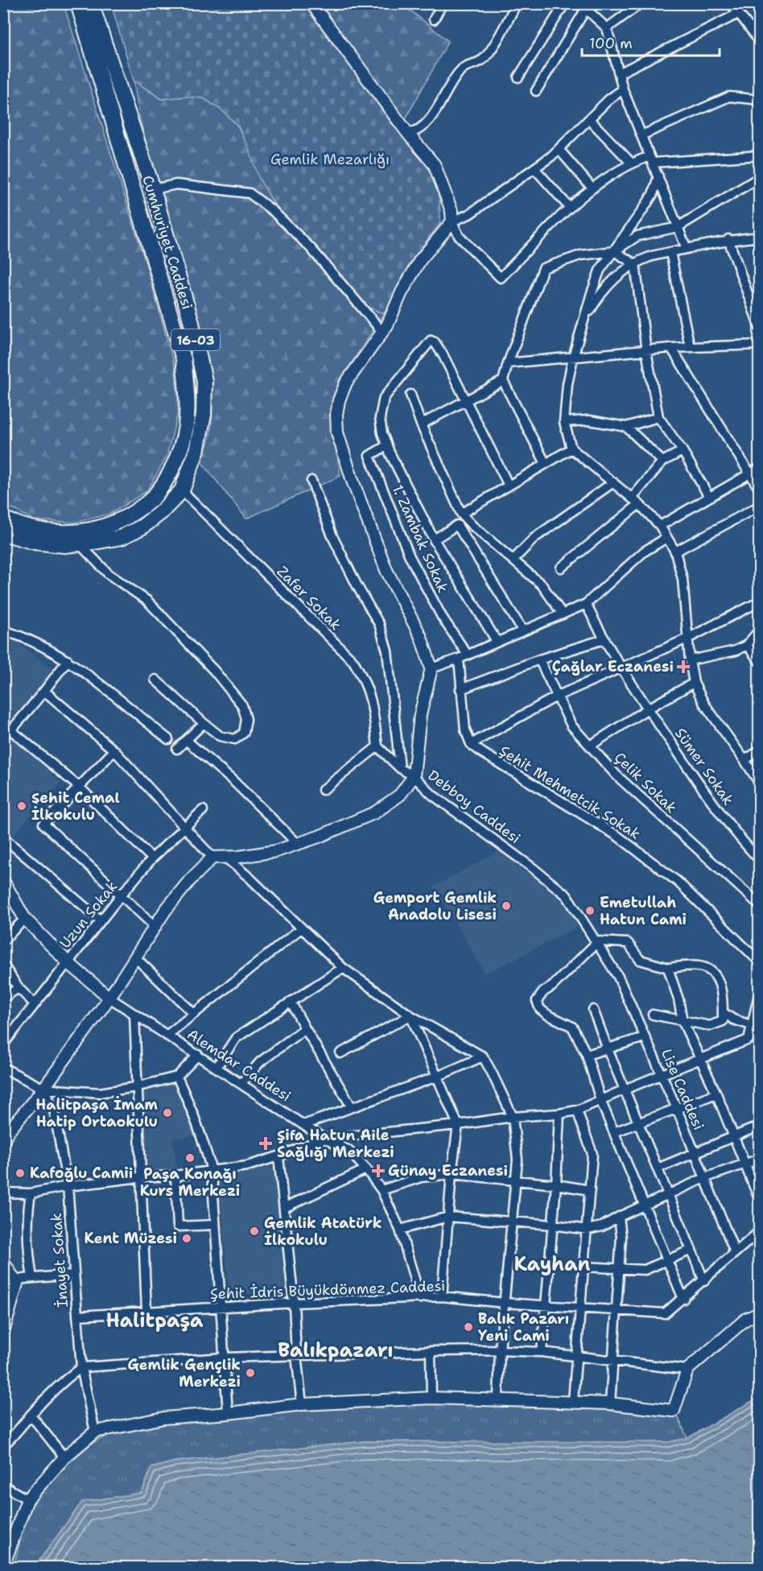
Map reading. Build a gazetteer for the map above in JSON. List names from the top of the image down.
{
  "streets": {
    "main road": ["Cumhuriyet Caddesi", "16-03"],
    "street": [
      "1. Zambak Sokak",
      "Zafer Sokak",
      "Sümer Sokak",
      "Çelik Sokak",
      "Şehit Mehmetcik Sokak",
      "Debboy Caddesi",
      "Uzun Sokak",
      "Alemdar Caddesi",
      "Lise Caddesi",
      "İnayet Sokak",
      "Şehit İdris Büyükdönmez Caddesi"
    ]
  },
  "crossings": [
    ["Cumhuriyet Caddesi", "Zafer Sokak"],
    ["Zafer Sokak", "Debboy Caddesi"],
    ["Debboy Caddesi", "Lise Caddesi"],
    ["Uzun Sokak", "Alemdar Caddesi"],
    ["Alemdar Caddesi", "Şehit İdris Büyükdönmez Caddesi"],
    ["İnayet Sokak", "Şehit İdris Büyükdönmez Caddesi"]
  ],
  "districts": ["Kayhan", "Halitpaşa", "Balıkpazarı"],
  "parks": ["Gemlik Mezarlığı"],
  "places": {
    "health": ["Çağlar Eczanesi", "Şifa Hatun Aile Sağlığı Merkezi", "Günay Eczanesi"],
    "other": [
      "Şehit Cemal İlkokulu",
      "Gemport Gemlik Anadolu Lisesi",
      "Emetullah Hatun Cami",
      "Halitpaşa İmam Hatip Ortaokulu",
      "Paşa Konağı Kurs Merkezi",
      "Kafoğlu Camii",
      "Gemlik Atatürk İlkokulu",
      "Kent Müzesi",
      "Balık Pazarı Yeni Cami",
      "Gemlik Gençlik Merkezi"
    ]
  },
  "scale_bar": "100 m"
}
